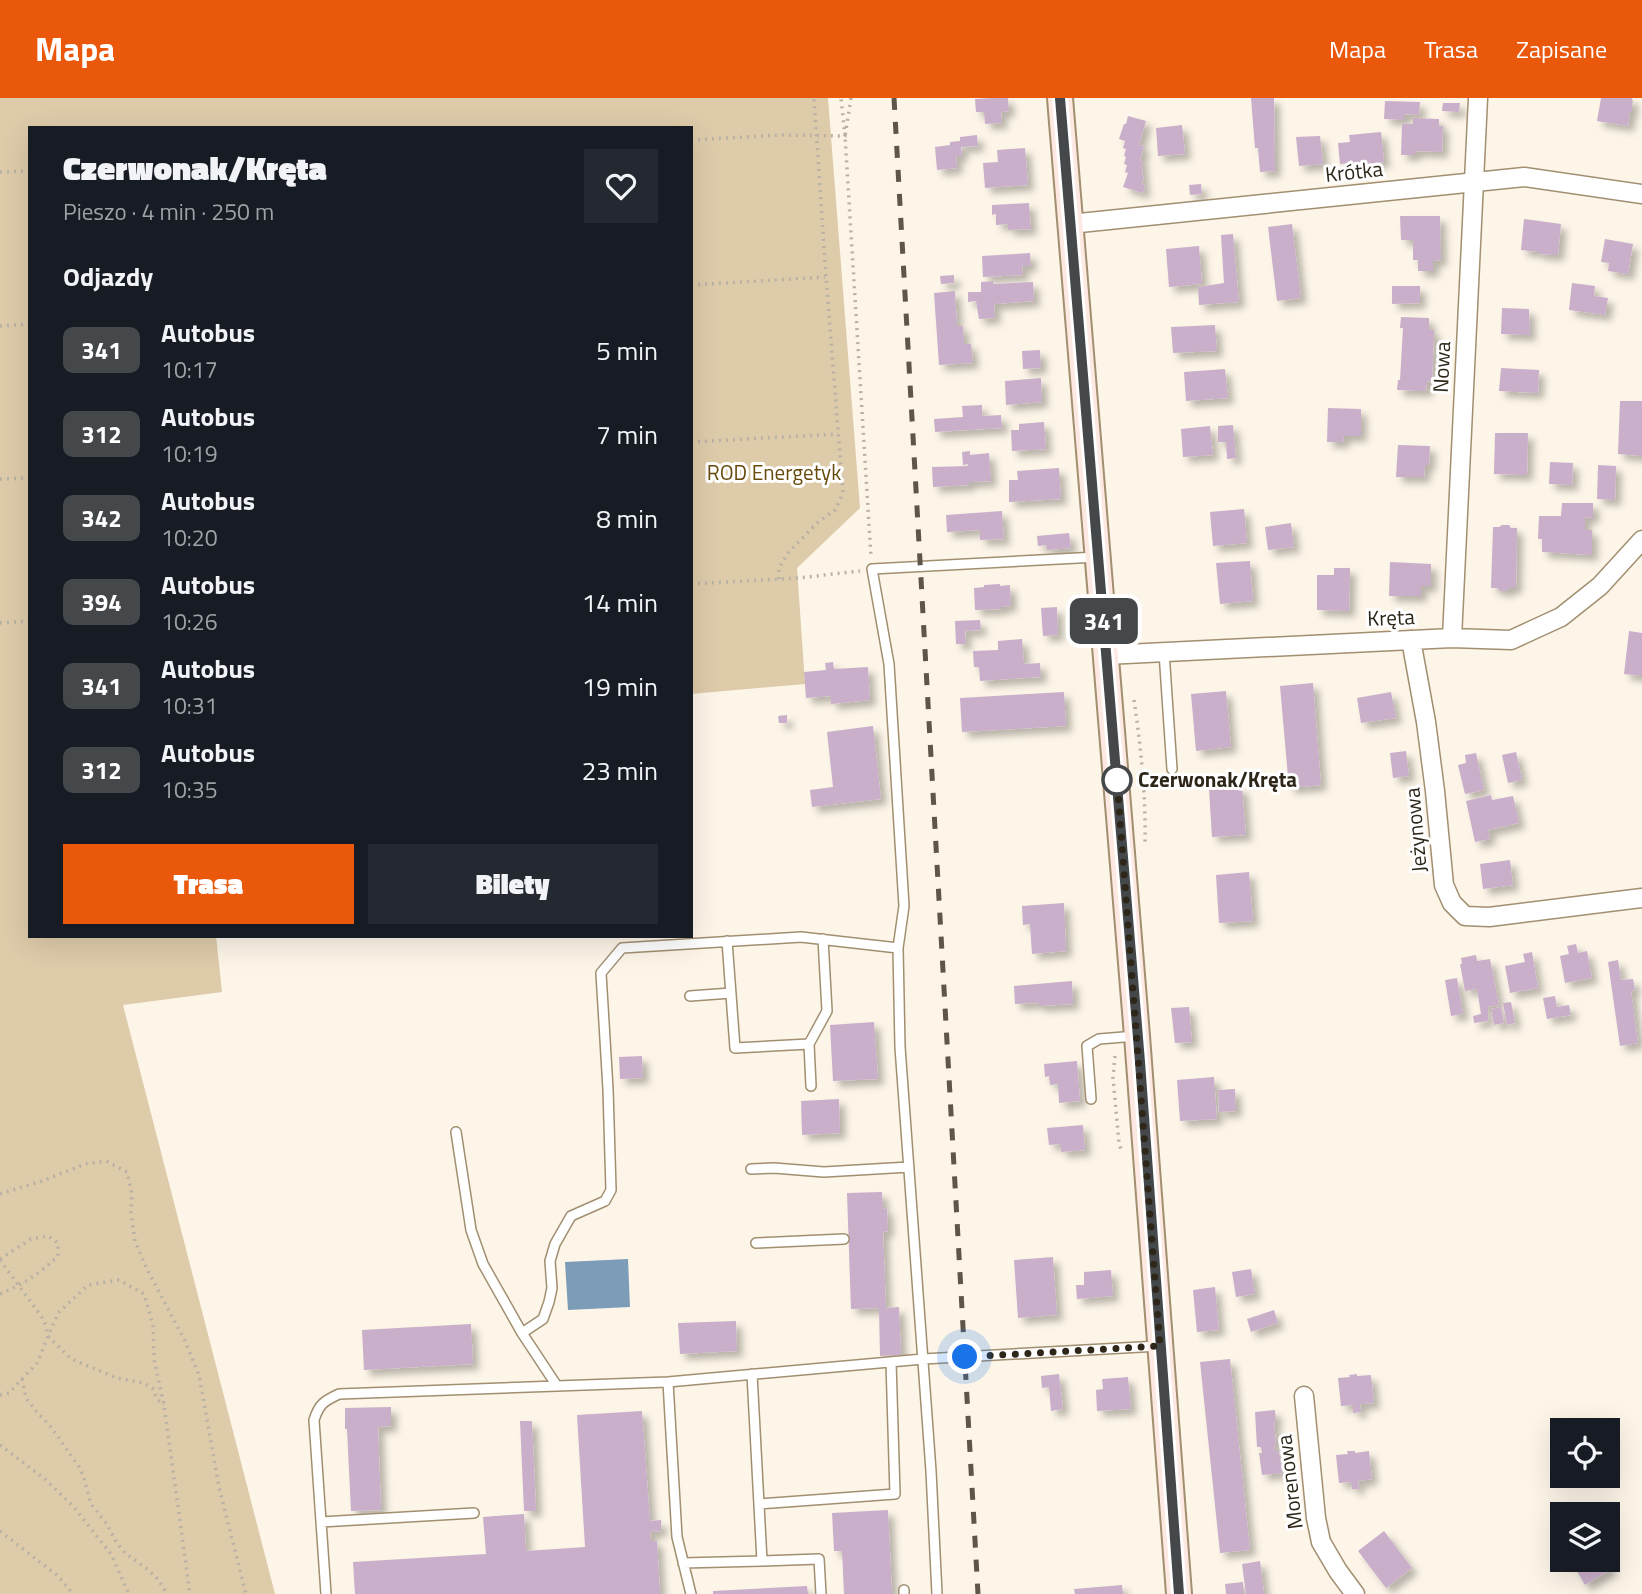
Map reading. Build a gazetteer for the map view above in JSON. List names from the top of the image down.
{
  "streets": {
    "street": [
      "Krótka",
      "Nowa",
      "Kręta",
      "Jeżynowa",
      "Morenowa"
    ]
  },
  "crossings": [
    ["Krótka", "Nowa"],
    ["Nowa", "Kręta"],
    ["Kręta", "Jeżynowa"]
  ],
  "parks": ["ROD Energetyk"],
  "places": ["Czerwonak/Kręta"],
  "lines": ["bus line 341"],
  "page": {
    "header": "Mapa",
    "nav": ["Mapa", "Trasa", "Zapisane"],
    "on_map": "341",
    "heading": [
      ["Czerwonak/Kręta", "Pieszo · 4 min · 250 m"],
      "Odjazdy"
    ],
    "list": [
      {
        "mark": "341",
        "name": "Autobus",
        "note": "10:17",
        "value": "5 min"
      },
      {
        "mark": "312",
        "name": "Autobus",
        "note": "10:19",
        "value": "7 min"
      },
      {
        "mark": "342",
        "name": "Autobus",
        "note": "10:20",
        "value": "8 min"
      },
      {
        "mark": "394",
        "name": "Autobus",
        "note": "10:26",
        "value": "14 min"
      },
      {
        "mark": "341",
        "name": "Autobus",
        "note": "10:31",
        "value": "19 min"
      },
      {
        "mark": "312",
        "name": "Autobus",
        "note": "10:35",
        "value": "23 min"
      }
    ],
    "buttons": ["Trasa", "Bilety"]
  }
}
